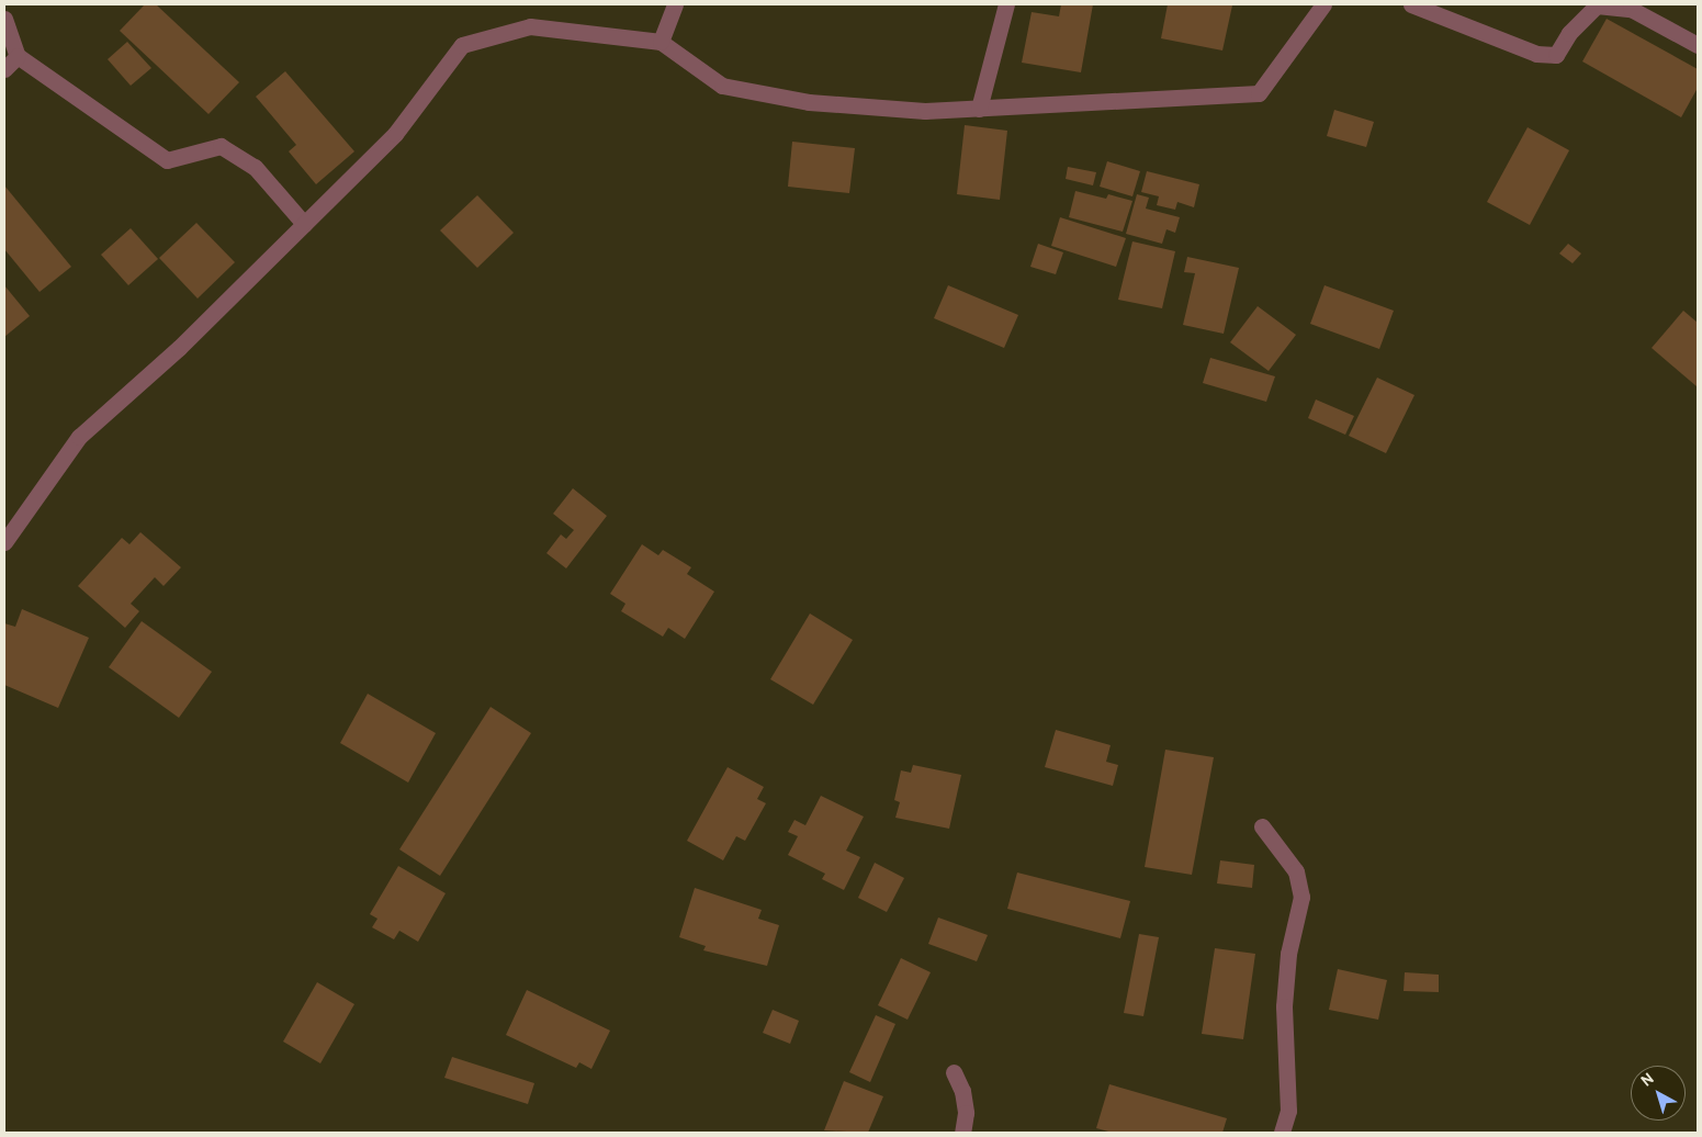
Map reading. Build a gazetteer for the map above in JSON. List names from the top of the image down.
{
  "north": "top left"
}
